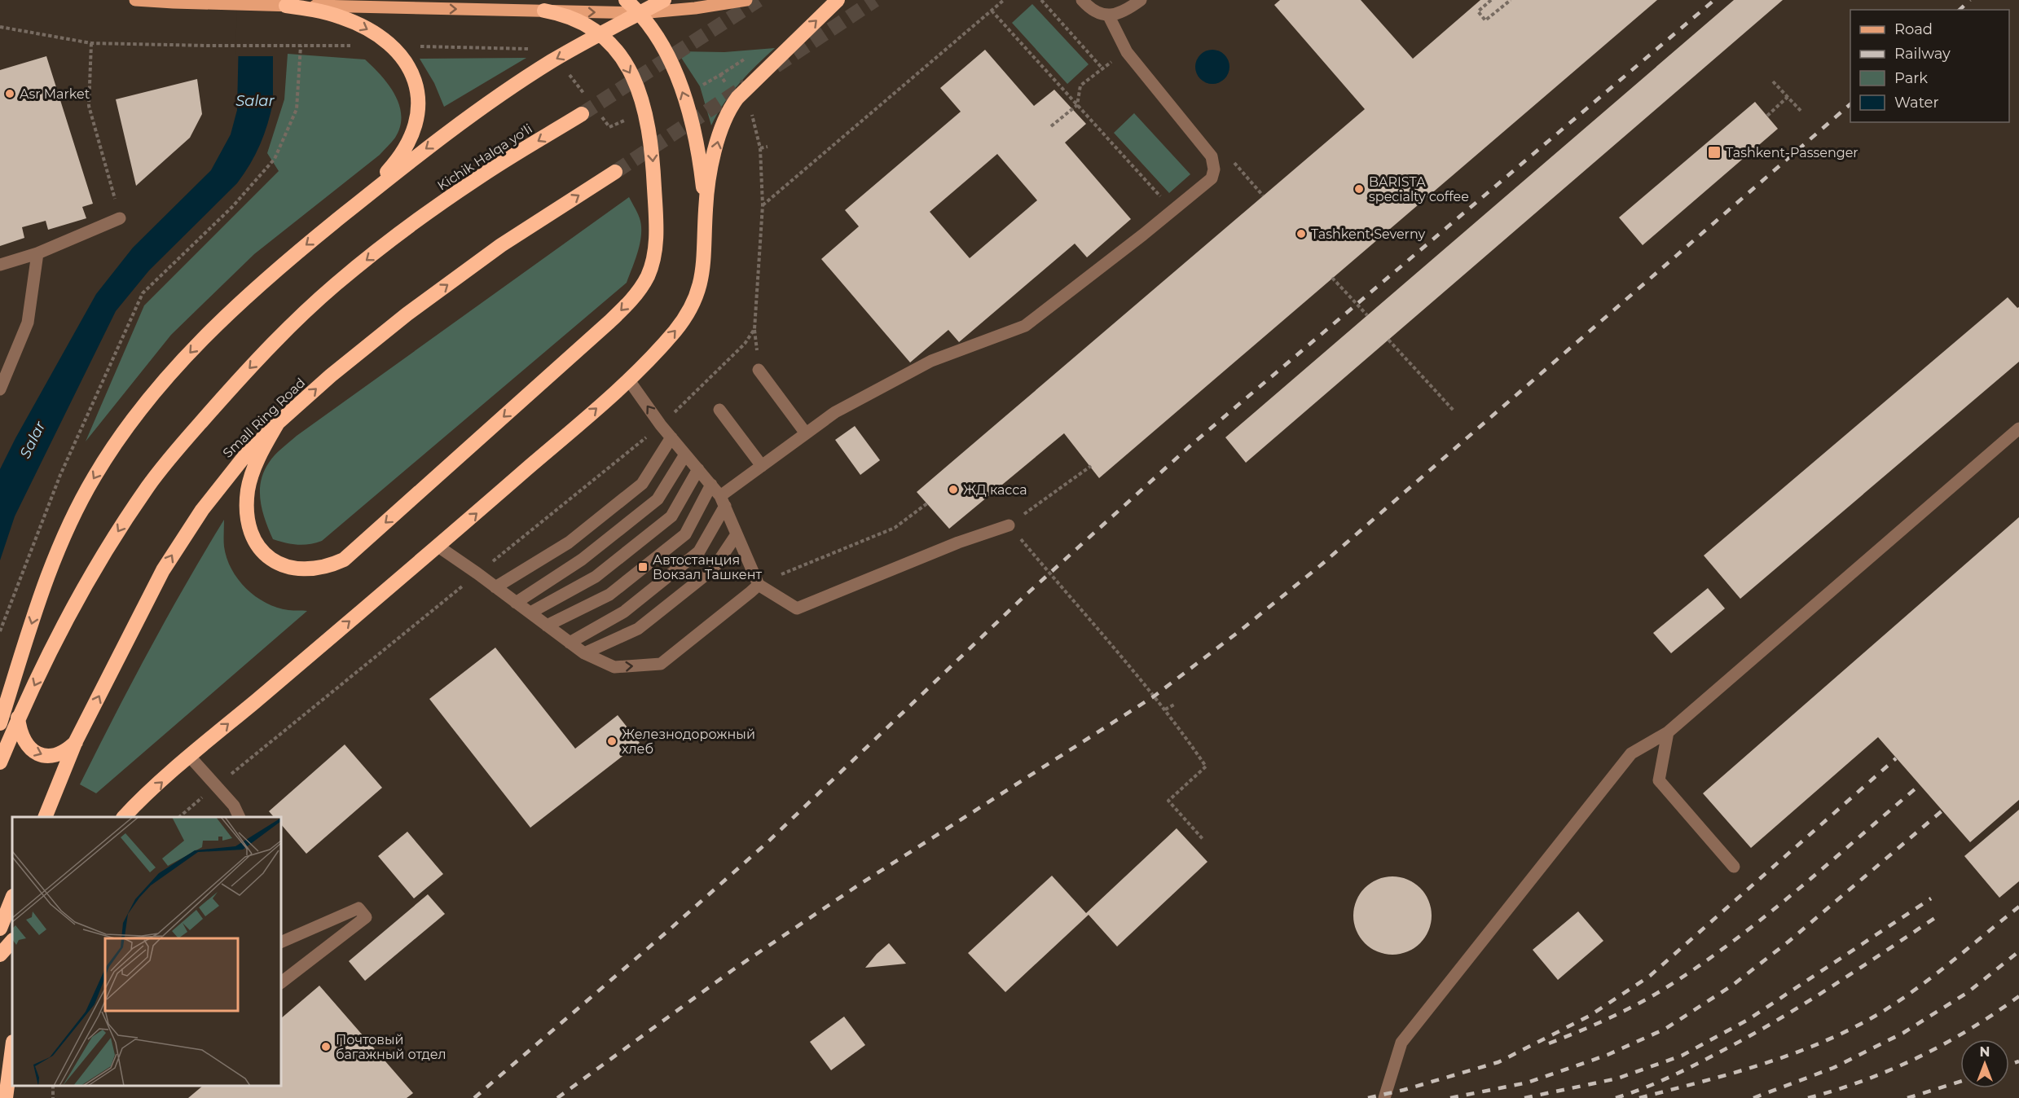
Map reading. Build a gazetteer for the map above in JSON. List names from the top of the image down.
{
  "streets": {
    "highway": ["Kichik Halqa yo'li", "Small Ring Road"]
  },
  "water": ["Salar"],
  "places": {
    "other": [
      "Asr Market",
      "BARISTA specialty coffee",
      "Tashkent Severny",
      "ЖД касса",
      "Железнодорожный хлеб",
      "Почтовый багажный отдел"
    ],
    "transit": ["Tashkent-Passenger", "Автостанция Вокзал Ташкент"]
  },
  "legend": [
    "Road",
    "Railway",
    "Park",
    "Water"
  ],
  "north": "top"
}
